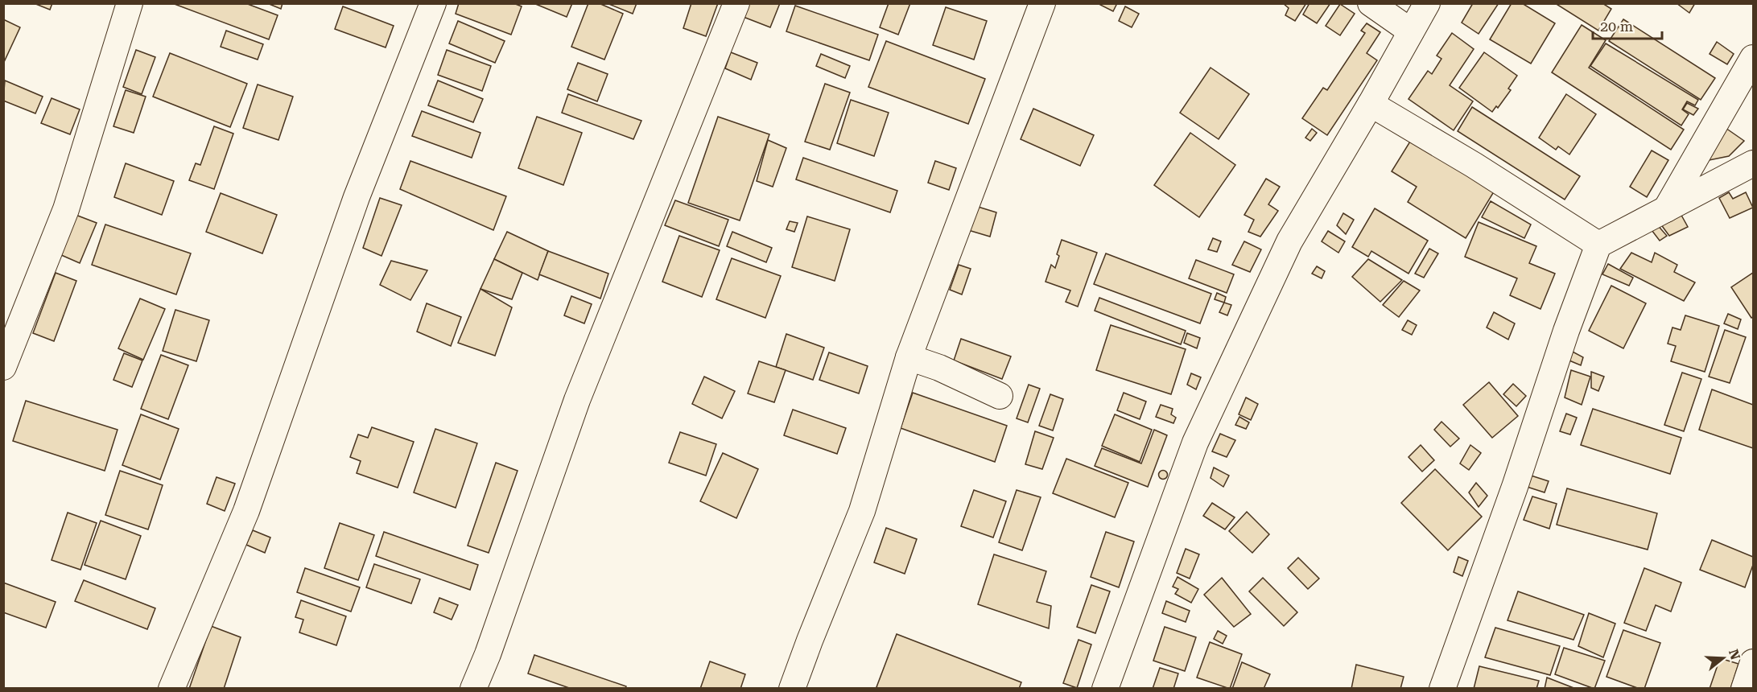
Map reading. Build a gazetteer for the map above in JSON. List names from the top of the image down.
{
  "scale_bar": "20 m",
  "north": "right"
}
